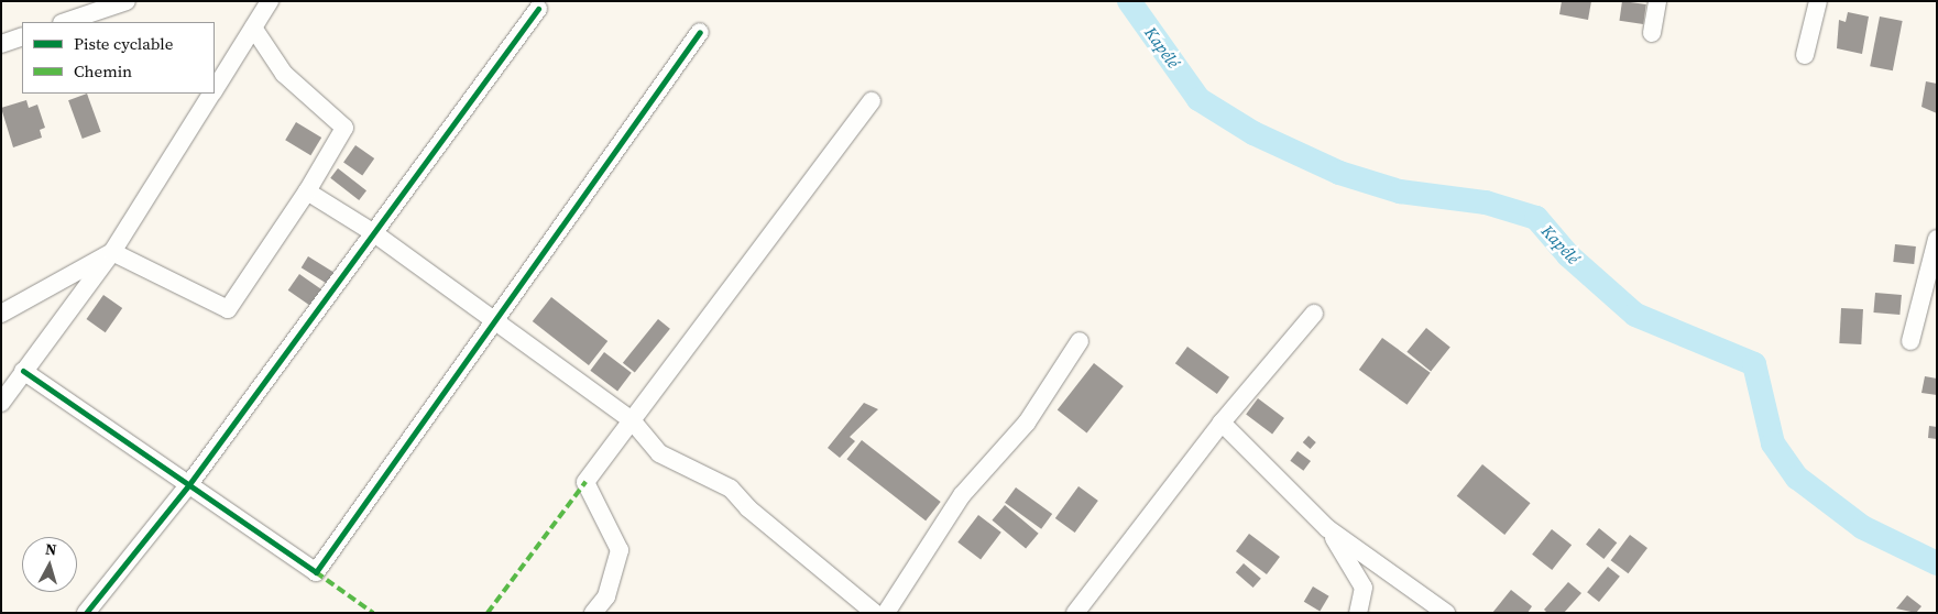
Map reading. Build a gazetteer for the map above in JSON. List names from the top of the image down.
{
  "water": ["Kapélé"],
  "legend": ["Piste cyclable", "Chemin"],
  "north": "top"
}
